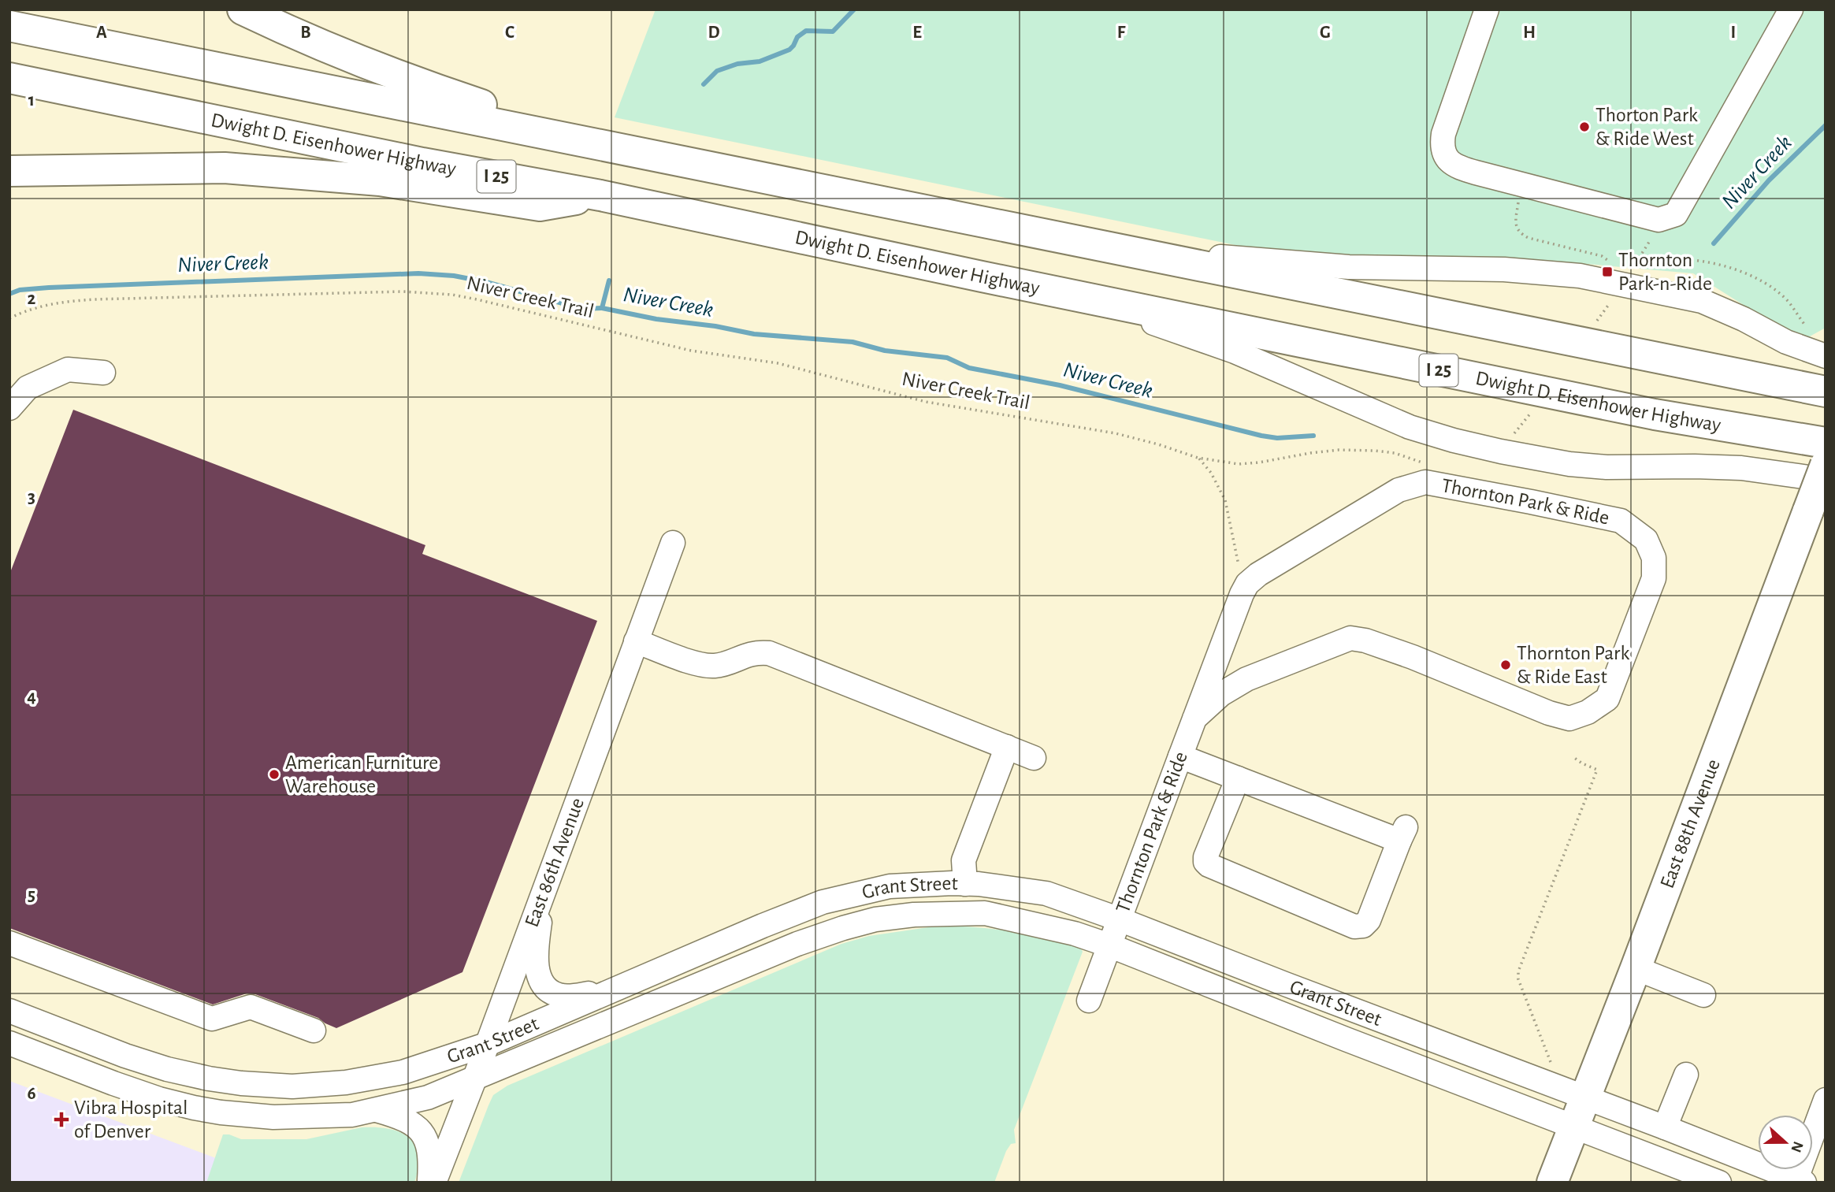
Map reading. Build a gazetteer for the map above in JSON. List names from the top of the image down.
{
  "streets": {
    "main road": ["Dwight D. Eisenhower Highway", "I 25", "East 88th Avenue"],
    "street": ["Thornton Park & Ride", "East 86th Avenue", "Grant Street"],
    "path": ["Niver Creek Trail"]
  },
  "crossings": [
    ["Dwight D. Eisenhower Highway", "East 88th Avenue"],
    ["Thornton Park & Ride", "Grant Street"],
    ["East 88th Avenue", "Grant Street"],
    ["East 86th Avenue", "Grant Street"]
  ],
  "water": ["Niver Creek"],
  "places": {
    "other": ["Thorton Park & Ride West", "Thornton Park & Ride East", "American Furniture Warehouse"],
    "transit": ["Thornton Park-n-Ride"],
    "health": ["Vibra Hospital of Denver"]
  },
  "north": "right",
  "grid": {
    "columns": [
      "A",
      "B",
      "C",
      "D",
      "E",
      "F",
      "G",
      "H",
      "I"
    ],
    "rows": [
      "1",
      "2",
      "3",
      "4",
      "5",
      "6"
    ]
  }
}
